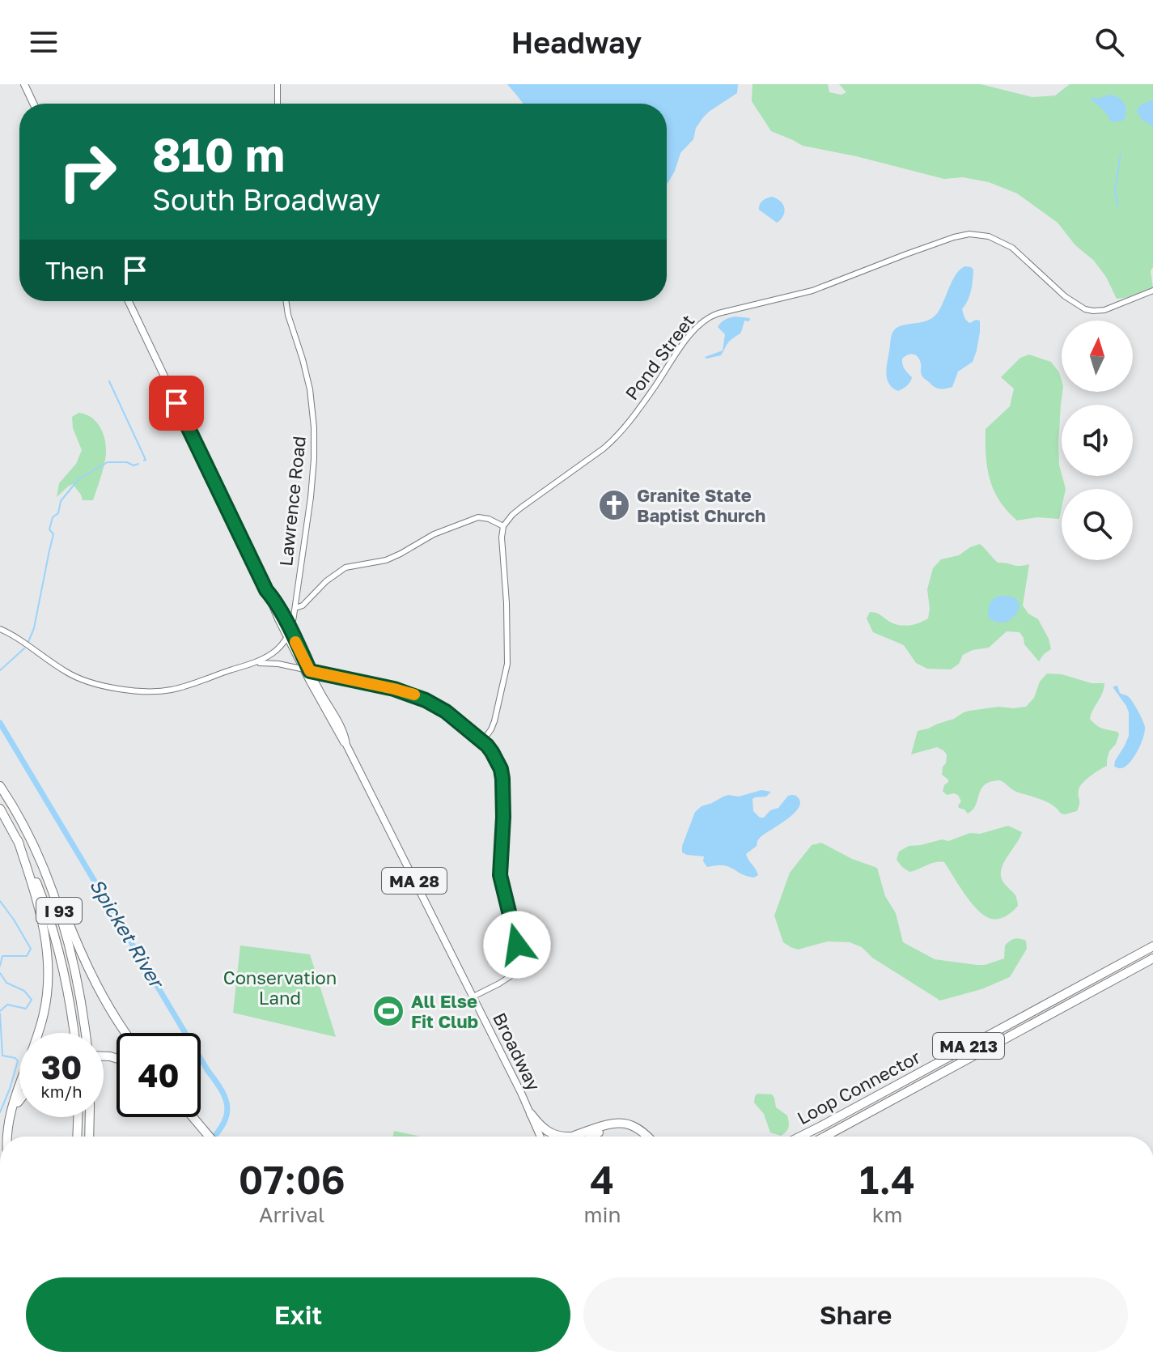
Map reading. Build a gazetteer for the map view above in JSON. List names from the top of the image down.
{
  "streets": {
    "highway": ["I 93", "MA 213", "Loop Connector"],
    "main road": ["MA 28", "Broadway"],
    "street": ["Pond Street", "Lawrence Road"]
  },
  "crossings": [
    ["Lawrence Road", "Broadway"]
  ],
  "water": ["Spicket River"],
  "parks": ["Conservation Land"],
  "places": {
    "church": ["Granite State Baptist Church"],
    "sports": ["All Else Fit Club"]
  },
  "north": "top",
  "page": {
    "header": "Headway",
    "turn": ["810 m", "South Broadway"],
    "then": "Then",
    "speed": "30 km/h",
    "limit": "40",
    "eta": [
      "07:06",
      "Arrival",
      "4",
      "min",
      "1.4",
      "km"
    ],
    "buttons": ["Exit", "Share"]
  }
}
